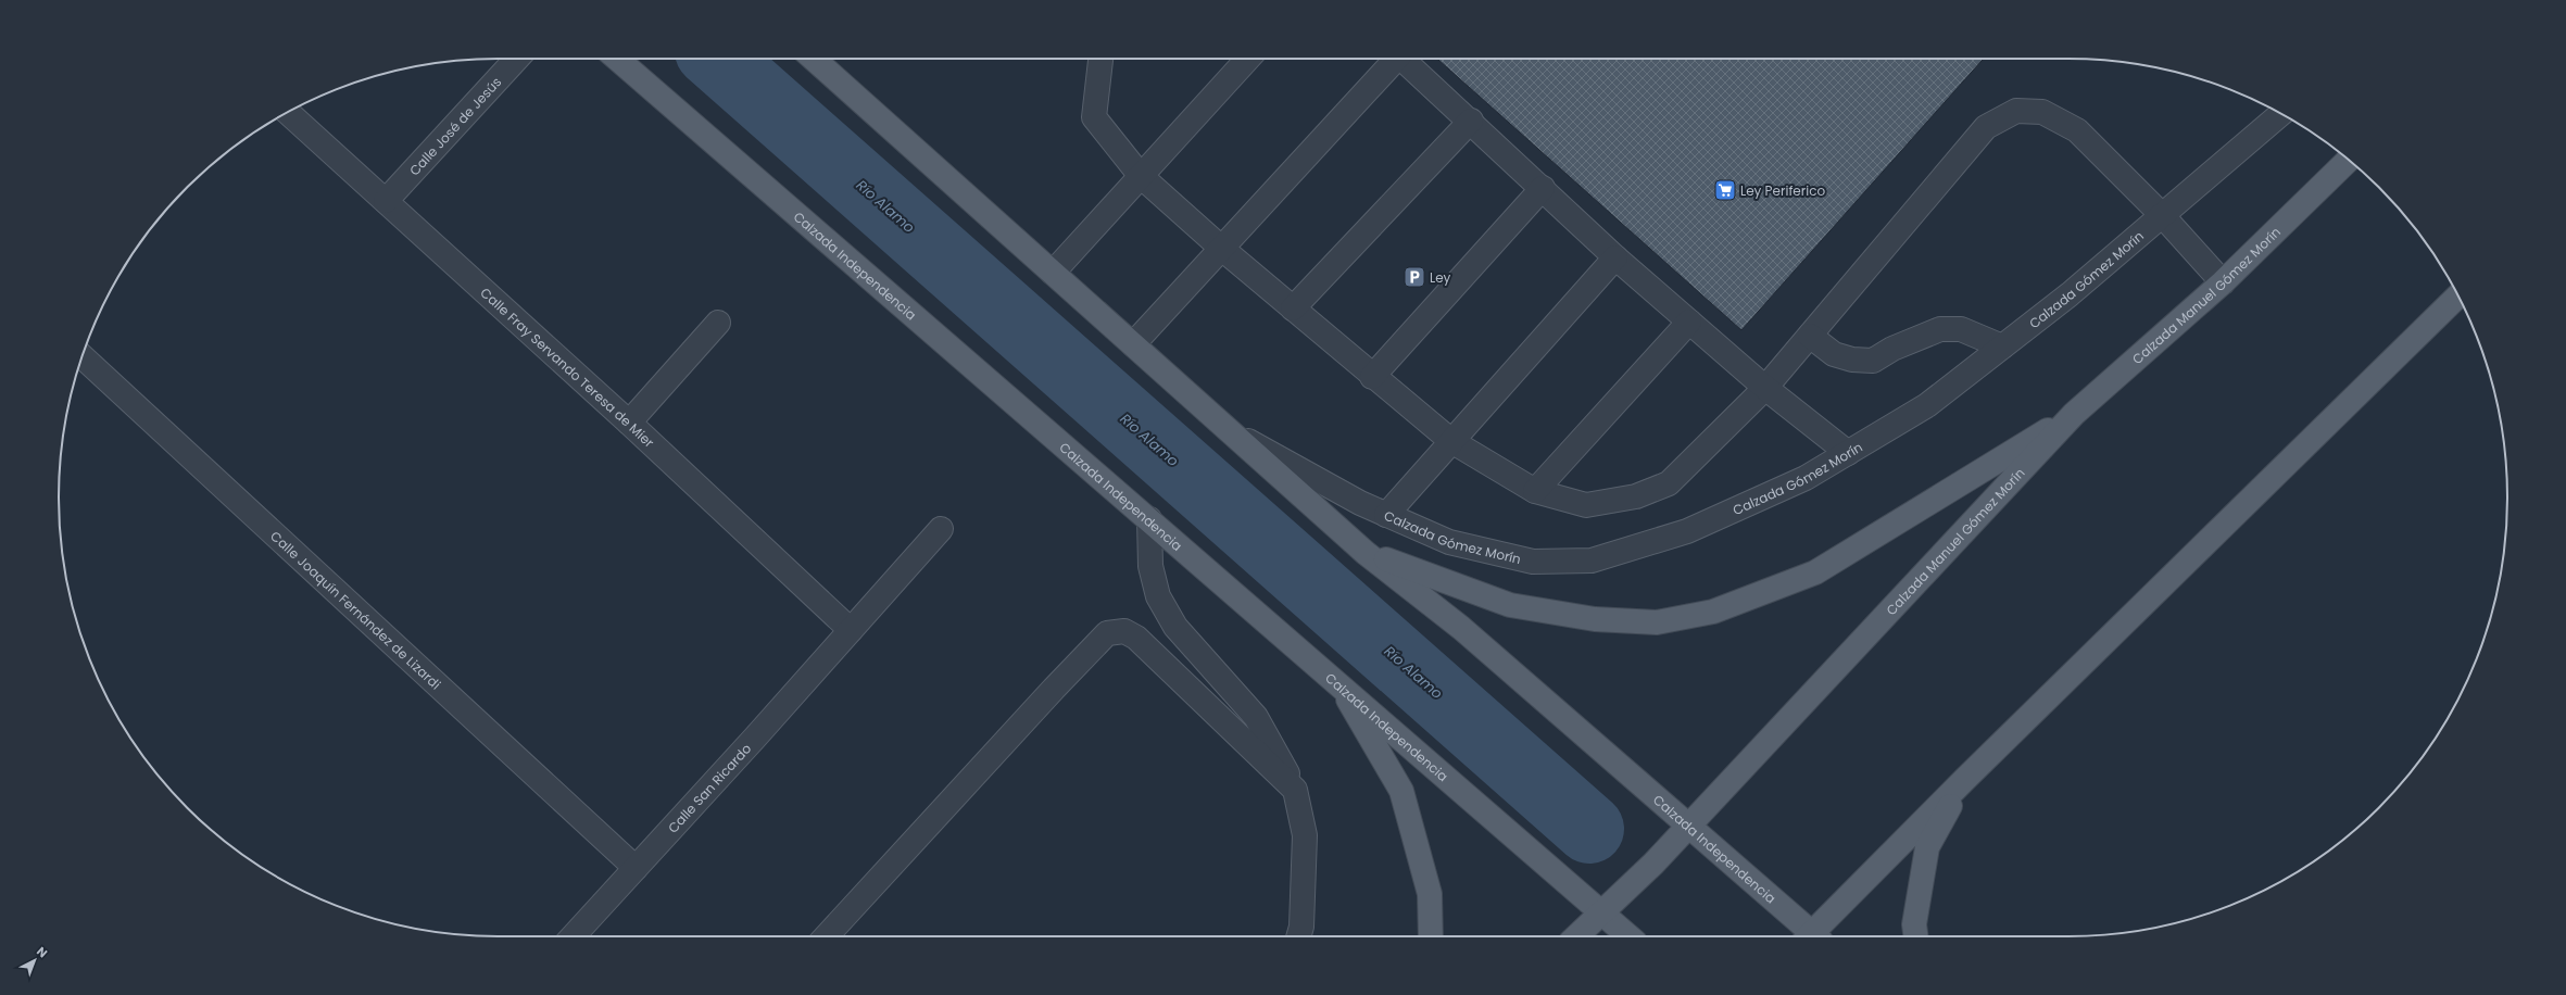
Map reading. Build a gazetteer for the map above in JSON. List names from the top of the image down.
{
  "streets": {
    "main road": ["Calzada Independencia", "Calzada Manuel Gómez Morín"],
    "street": [
      "Calle José de Jesús",
      "Calzada Gómez Morín",
      "Calle Fray Servando Teresa de Mier",
      "Calle Joaquín Fernández de Lizardi",
      "Calle San Ricardo"
    ]
  },
  "crossings": [
    ["Calle José de Jesús", "Calle Fray Servando Teresa de Mier"],
    ["Calzada Independencia", "Calzada Gómez Morín"],
    ["Calzada Independencia", "Calzada Manuel Gómez Morín"],
    ["Calle Fray Servando Teresa de Mier", "Calle San Ricardo"],
    ["Calle Joaquín Fernández de Lizardi", "Calle San Ricardo"]
  ],
  "water": ["Río Alamo"],
  "places": {
    "supermarket": ["Ley Periferico"],
    "parking": ["Ley"]
  },
  "north": "top right"
}
